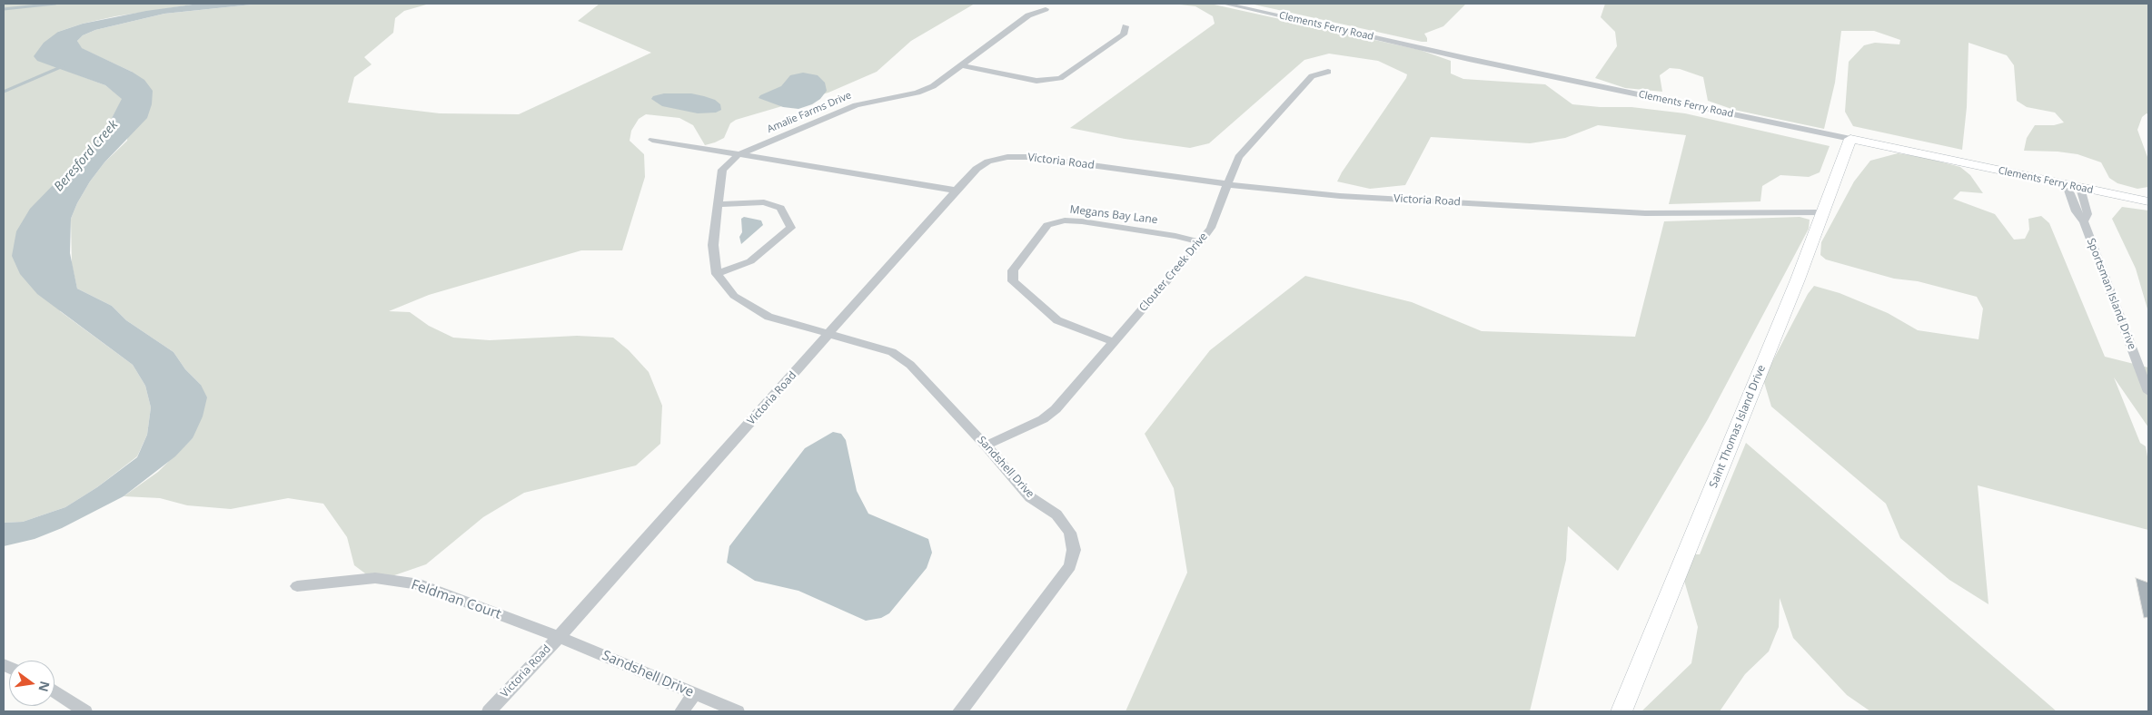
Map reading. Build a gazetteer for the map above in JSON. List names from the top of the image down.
{
  "streets": {
    "main road": ["Clements Ferry Road", "Saint Thomas Island Drive"],
    "street": [
      "Amalie Farms Drive",
      "Victoria Road",
      "Megans Bay Lane",
      "Clouter Creek Drive",
      "Sportsman Island Drive",
      "Sandshell Drive",
      "Feldman Court"
    ]
  },
  "crossings": [
    ["Clements Ferry Road", "Sportsman Island Drive"],
    ["Clements Ferry Road", "Saint Thomas Island Drive"],
    ["Amalie Farms Drive", "Sandshell Drive"],
    ["Victoria Road", "Clouter Creek Drive"],
    ["Victoria Road", "Saint Thomas Island Drive"],
    ["Victoria Road", "Sandshell Drive"],
    ["Victoria Road", "Feldman Court"],
    ["Megans Bay Lane", "Clouter Creek Drive"],
    ["Clouter Creek Drive", "Sandshell Drive"],
    ["Sandshell Drive", "Feldman Court"]
  ],
  "water": ["Beresford Creek"],
  "north": "right"
}
